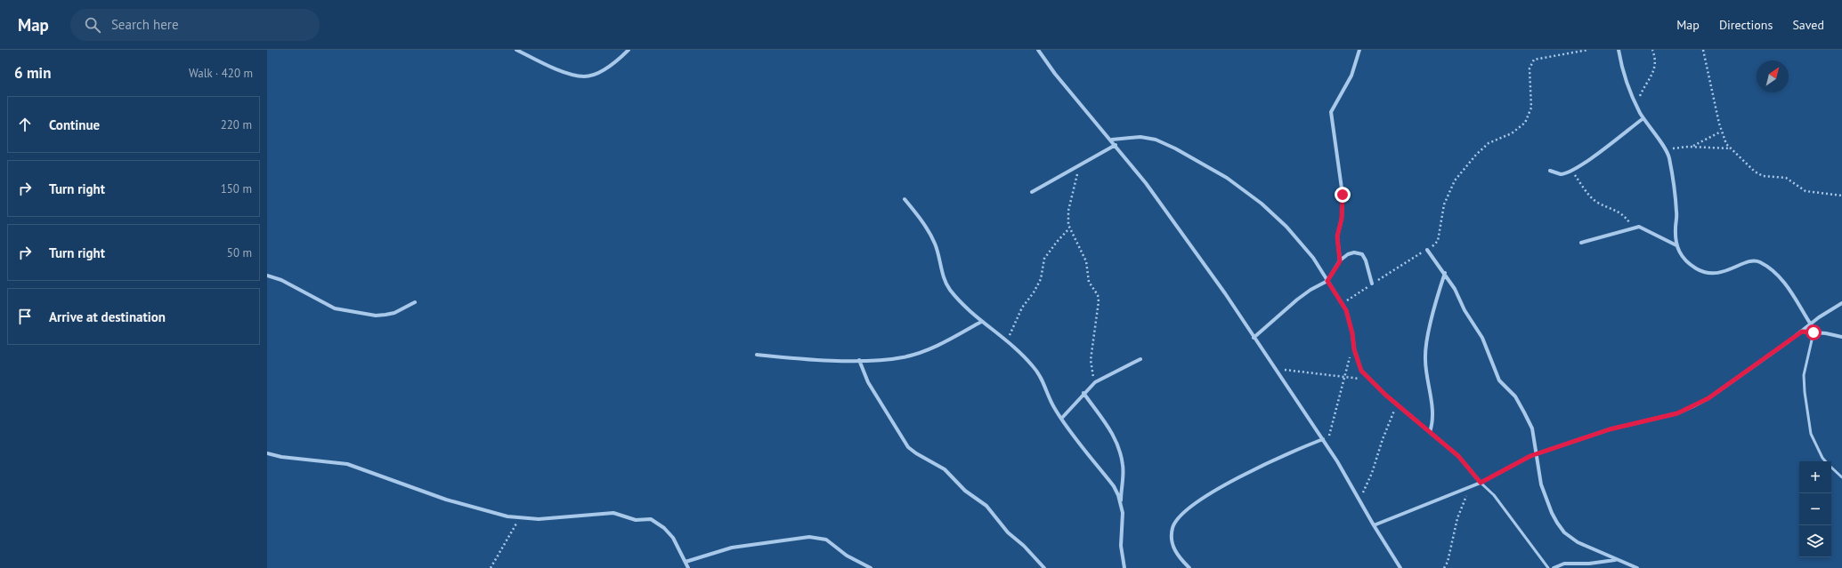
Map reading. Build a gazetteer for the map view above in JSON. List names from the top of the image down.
{
  "north": "top right",
  "page": {
    "header": "Map",
    "search": "Search here",
    "nav": ["Map", "Directions", "Saved"],
    "heading": ["6 min", "Walk · 420 m"],
    "list": [
      ["Continue", "220 m"],
      ["Turn right", "150 m"],
      ["Turn right", "50 m"],
      "Arrive at destination"
    ],
    "map_buttons": ["+", "−"]
  }
}
